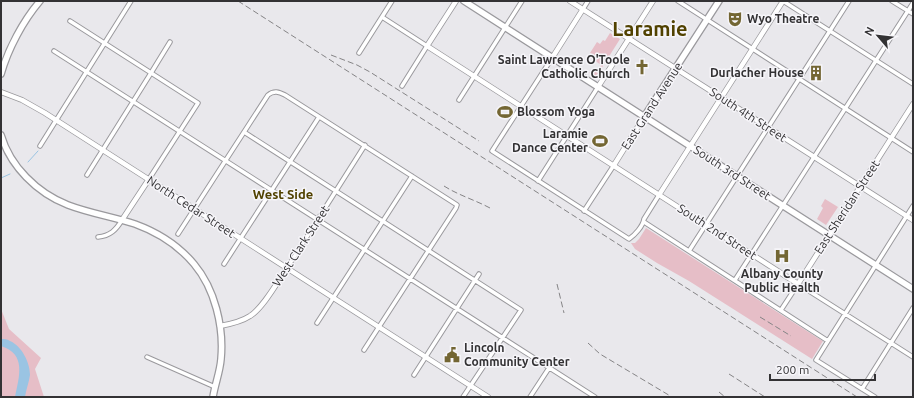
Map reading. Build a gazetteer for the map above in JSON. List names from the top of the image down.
{
  "streets": {
    "main road": ["East Grand Avenue", "South 3rd Street"],
    "street": [
      "South 4th Street",
      "North Cedar Street",
      "East Sheridan Street",
      "South 2nd Street",
      "West Clark Street"
    ]
  },
  "crossings": [
    ["East Grand Avenue", "South 4th Street"],
    ["East Grand Avenue", "South 3rd Street"],
    ["East Grand Avenue", "South 2nd Street"],
    ["South 4th Street", "East Sheridan Street"],
    ["South 3rd Street", "East Sheridan Street"],
    ["North Cedar Street", "West Clark Street"],
    ["East Sheridan Street", "South 2nd Street"]
  ],
  "districts": ["Laramie", "West Side"],
  "places": {
    "theatre": ["Wyo Theatre"],
    "church": ["Saint Lawrence O'Toole Catholic Church"],
    "building": ["Durlacher House"],
    "sports": ["Blossom Yoga", "Laramie Dance Center"],
    "hospital": ["Albany County Public Health"],
    "public building": ["Lincoln Community Center"]
  },
  "scale_bar": "200 m",
  "north": "top left"
}
